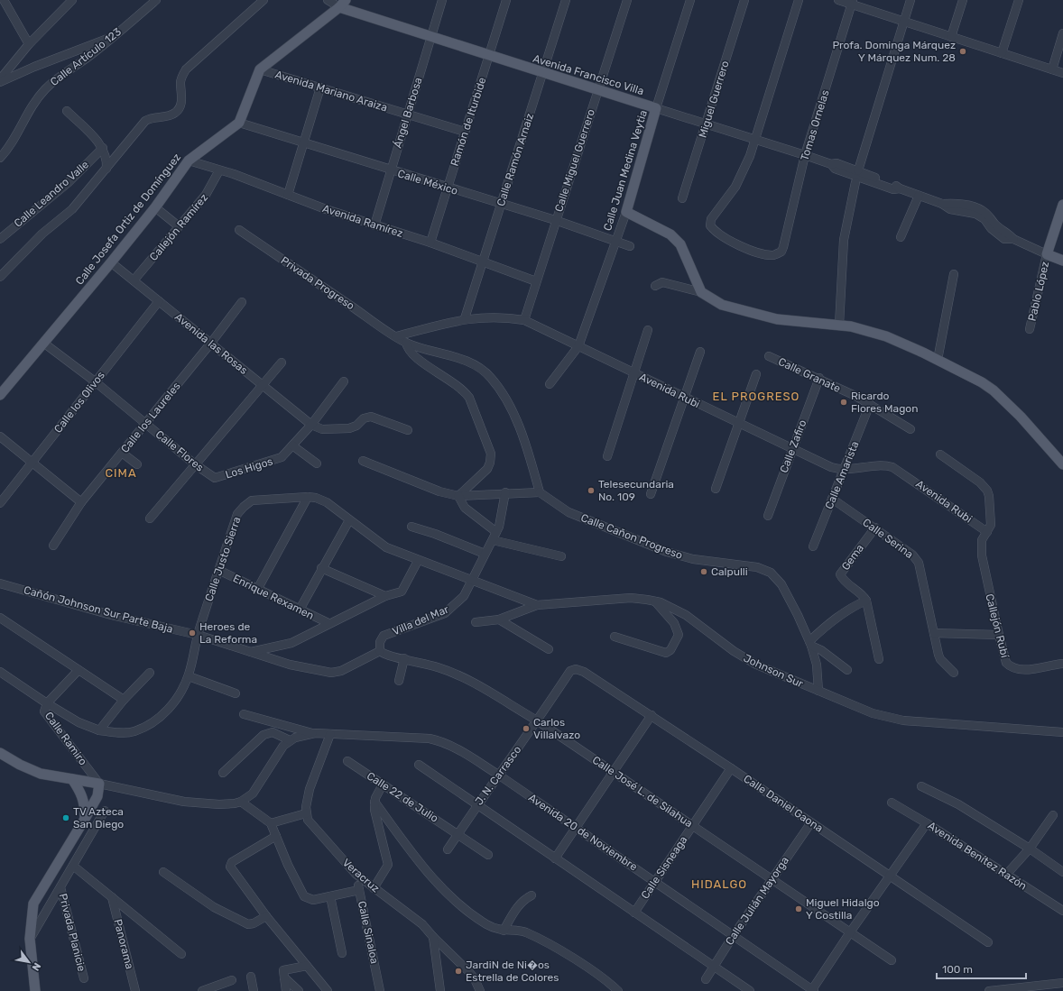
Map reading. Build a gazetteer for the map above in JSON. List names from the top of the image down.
{
  "streets": {
    "main road": ["Avenida Francisco Villa", "Calle Juan Medina Veytia", "Calle Josefa Ortiz de Domínguez"],
    "street": [
      "Calle Artículo 123",
      "Avenida Mariano Araiza",
      "Miguel Guerrero",
      "Ángel Barbosa",
      "Ramón de Iturbide",
      "Tomas Ornelas",
      "Calle Ramón Arnaiz",
      "Calle Miguel Guerrero",
      "Calle México",
      "Calle Leandro Valle",
      "Avenida Ramírez",
      "Callejón Ramírez",
      "Privada Progreso",
      "Pablo López",
      "Avenida las Rosas",
      "Calle Granate",
      "Avenida Rubi",
      "Calle los Olivos",
      "Calle los Laureles",
      "Calle Zafiro",
      "Calle Flores",
      "Los Higos",
      "Calle Amarista",
      "Calle Cañon Progreso",
      "Calle Serina",
      "Gema",
      "Calle Justo Sierra",
      "Enrique Rexamen",
      "Cañón Johnson Sur Parte Baja",
      "Villa del Mar",
      "Callejón Rubí",
      "Johnson Sur",
      "Calle Ramiro",
      "J. N. Carrasco",
      "Calle José L. de Silahua",
      "Calle 22 de Julio",
      "Calle Daniel Gaona",
      "Avenida 20 de Noviembre",
      "Avenida Benítez Razón",
      "Calle Sisneaga",
      "Veracruz",
      "Calle Julián Mayorga",
      "Privada Planicie",
      "Calle Sinaloa",
      "Panorama"
    ]
  },
  "crossings": [
    ["Avenida Francisco Villa", "Miguel Guerrero"],
    ["Avenida Francisco Villa", "Ángel Barbosa"],
    ["Avenida Francisco Villa", "Ramón de Iturbide"],
    ["Avenida Francisco Villa", "Tomas Ornelas"],
    ["Avenida Francisco Villa", "Calle Ramón Arnaiz"],
    ["Avenida Francisco Villa", "Calle Miguel Guerrero"],
    ["Avenida Francisco Villa", "Calle Juan Medina Veytia"],
    ["Avenida Francisco Villa", "Pablo López"],
    ["Avenida Mariano Araiza", "Ángel Barbosa"],
    ["Avenida Mariano Araiza", "Ramón de Iturbide"],
    ["Ángel Barbosa", "Calle México"],
    ["Ángel Barbosa", "Avenida Ramírez"],
    ["Ramón de Iturbide", "Calle México"],
    ["Ramón de Iturbide", "Avenida Ramírez"],
    ["Calle Ramón Arnaiz", "Calle México"],
    ["Calle Ramón Arnaiz", "Avenida Ramírez"],
    ["Calle Ramón Arnaiz", "Avenida Rubi"],
    ["Calle Miguel Guerrero", "Calle México"],
    ["Calle Miguel Guerrero", "Avenida Ramírez"],
    ["Calle Miguel Guerrero", "Avenida Rubi"],
    ["Calle Juan Medina Veytia", "Calle México"],
    ["Calle Juan Medina Veytia", "Avenida Rubi"],
    ["Calle México", "Calle Josefa Ortiz de Domínguez"],
    ["Calle Josefa Ortiz de Domínguez", "Avenida Ramírez"],
    ["Calle Josefa Ortiz de Domínguez", "Avenida las Rosas"],
    ["Calle Josefa Ortiz de Domínguez", "Calle Flores"],
    ["Avenida Ramírez", "Callejón Ramírez"],
    ["Callejón Ramírez", "Avenida las Rosas"],
    ["Privada Progreso", "Avenida Rubi"],
    ["Avenida las Rosas", "Calle los Olivos"],
    ["Avenida las Rosas", "Calle los Laureles"],
    ["Avenida las Rosas", "Los Higos"],
    ["Calle Granate", "Calle Zafiro"],
    ["Calle Granate", "Calle Amarista"],
    ["Avenida Rubi", "Calle Zafiro"],
    ["Avenida Rubi", "Calle Amarista"],
    ["Avenida Rubi", "Callejón Rubí"],
    ["Calle los Olivos", "Calle Flores"],
    ["Calle los Laureles", "Calle Flores"],
    ["Calle Flores", "Los Higos"],
    ["Calle Amarista", "Calle Serina"],
    ["Calle Cañon Progreso", "Johnson Sur"],
    ["Calle Serina", "Gema"],
    ["Calle Justo Sierra", "Enrique Rexamen"],
    ["Calle Justo Sierra", "Cañón Johnson Sur Parte Baja"],
    ["Calle Justo Sierra", "Villa del Mar"],
    ["Calle Justo Sierra", "Johnson Sur"],
    ["Calle Justo Sierra", "Calle Ramiro"],
    ["Villa del Mar", "Calle José L. de Silahua"],
    ["J. N. Carrasco", "Calle José L. de Silahua"],
    ["J. N. Carrasco", "Calle 22 de Julio"],
    ["J. N. Carrasco", "Calle Daniel Gaona"],
    ["J. N. Carrasco", "Avenida 20 de Noviembre"],
    ["Calle José L. de Silahua", "Calle Sisneaga"],
    ["Calle José L. de Silahua", "Calle Julián Mayorga"],
    ["Calle Daniel Gaona", "Calle Sisneaga"],
    ["Calle Daniel Gaona", "Calle Julián Mayorga"],
    ["Avenida 20 de Noviembre", "Calle Sisneaga"],
    ["Avenida 20 de Noviembre", "Calle Julián Mayorga"],
    ["Veracruz", "Calle Sinaloa"]
  ],
  "districts": ["EL PROGRESO", "CIMA", "HIDALGO"],
  "places": [
    "Profa. Dominga Márquez Y Márquez Num. 28",
    "Ricardo Flores Magon",
    "Telesecundaria No. 109",
    "Calpulli",
    "Heroes de La Reforma",
    "Carlos Villalvazo",
    "TV Azteca San Diego",
    "Miguel Hidalgo Y Costilla",
    "JardiN de Ni�os Estrella de Colores"
  ],
  "scale_bar": "100 m",
  "north": "bottom right"
}
